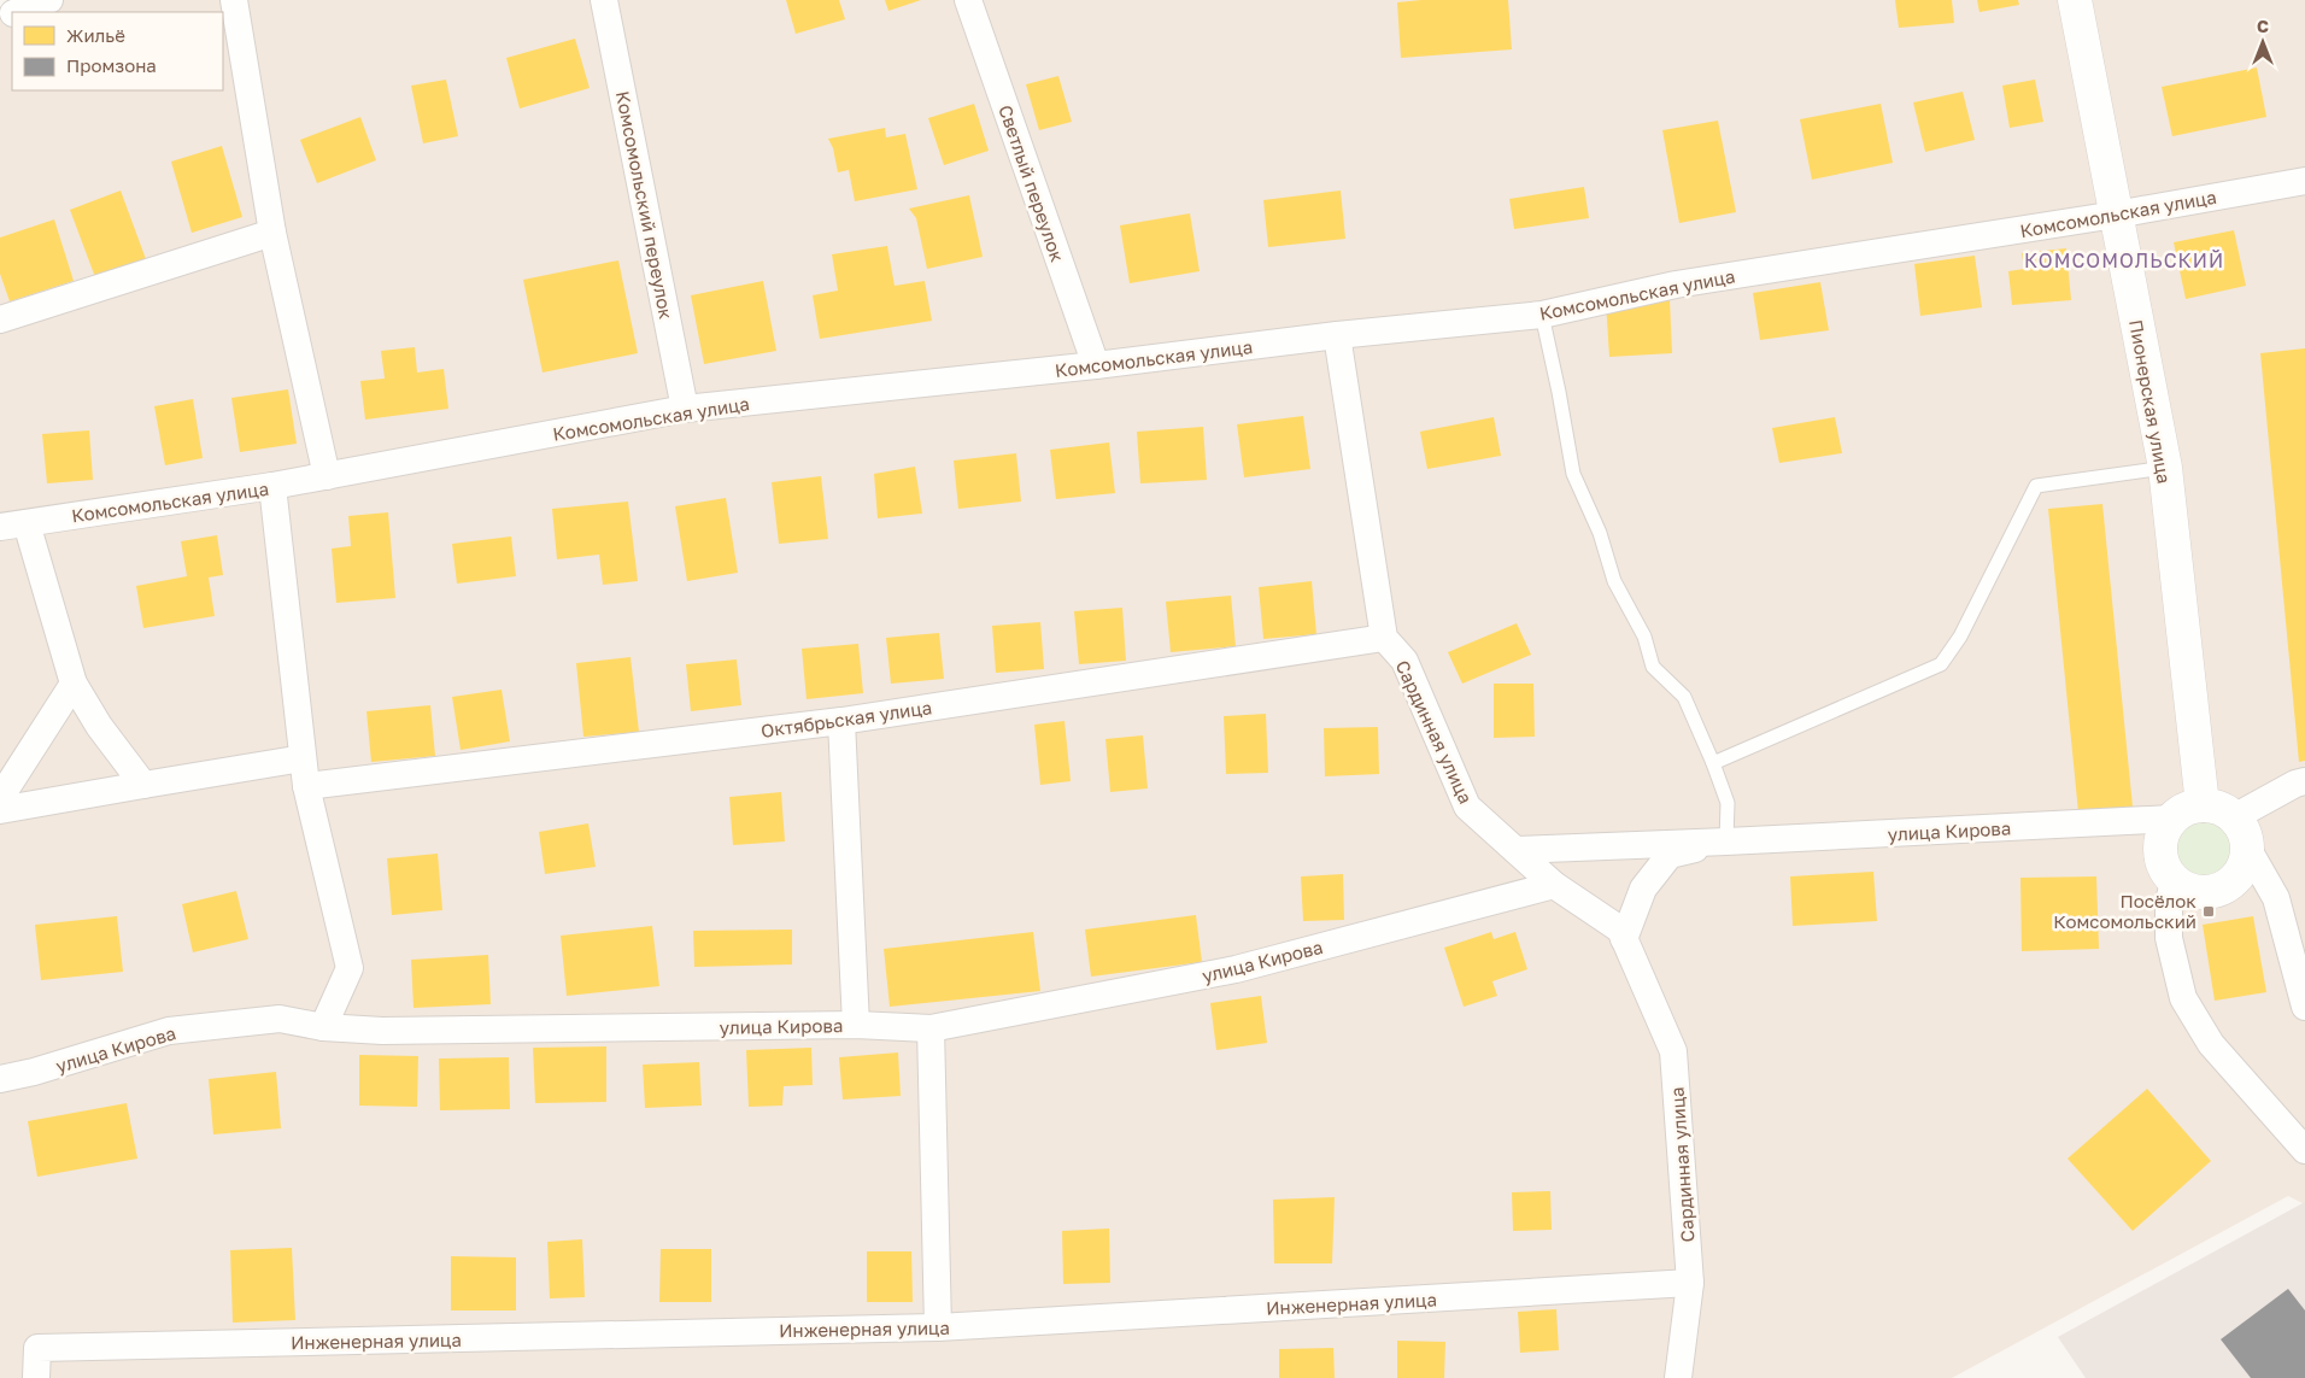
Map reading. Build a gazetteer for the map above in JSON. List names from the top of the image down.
{
  "streets": {
    "street": [
      "Светлый переулок",
      "Комсомольский переулок",
      "Комсомольская улица",
      "Пионерская улица",
      "Октябрьская улица",
      "Сардинная улица",
      "улица Кирова",
      "Инженерная улица"
    ]
  },
  "crossings": [
    ["Светлый переулок", "Комсомольская улица"],
    ["Комсомольский переулок", "Комсомольская улица"],
    ["Комсомольская улица", "Пионерская улица"],
    ["Пионерская улица", "улица Кирова"],
    ["Октябрьская улица", "Сардинная улица"],
    ["Сардинная улица", "улица Кирова"],
    ["Сардинная улица", "Инженерная улица"]
  ],
  "districts": ["КОМСОМОЛЬСКИЙ"],
  "places": {
    "transit": ["Посёлок Комсомольский"]
  },
  "legend": ["Жильё", "Промзона"],
  "north": "top"
}
